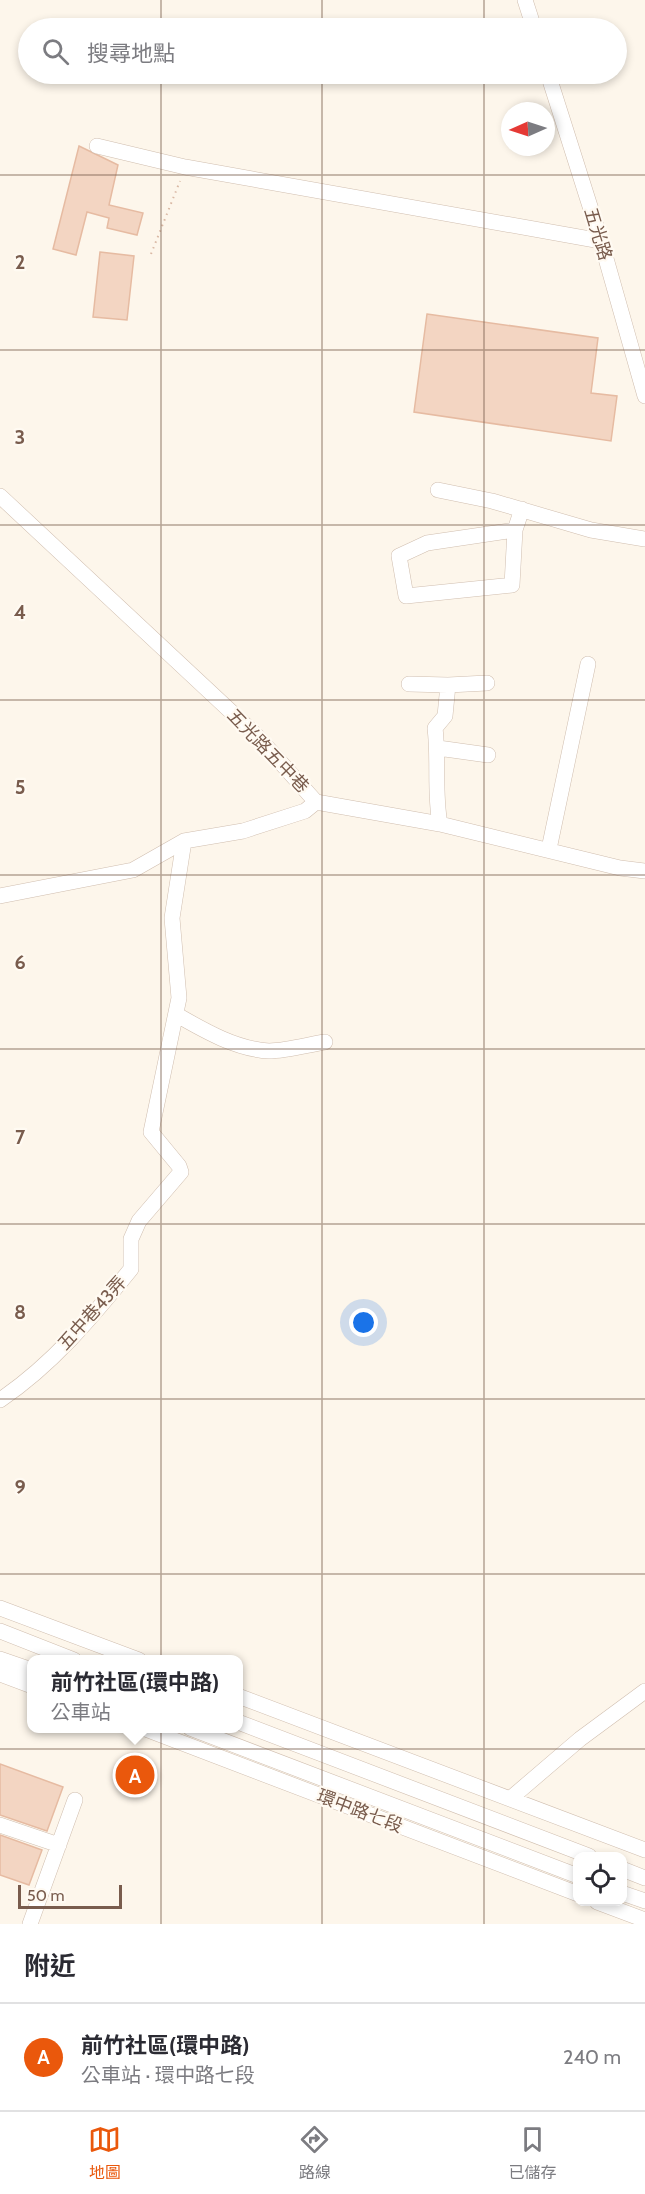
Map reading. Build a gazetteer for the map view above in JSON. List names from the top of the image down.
{
  "streets": {
    "street": [
      "五光路",
      "五光路五中巷",
      "五中巷43弄",
      "環中路七段"
    ]
  },
  "scale_bar": "50 m",
  "north": "left",
  "page": {
    "search": "搜尋地點",
    "popup": ["前竹社區(環中路)", "公車站"],
    "pins": "A",
    "scale": "50 m",
    "heading": "附近",
    "list": [
      {
        "mark": "A",
        "name": "前竹社區(環中路)",
        "note": "公車站 · 環中路七段",
        "value": "240 m"
      }
    ],
    "nav": ["地圖", "路線", "已儲存"]
  },
  "grid": {
    "rows": [
      "2",
      "3",
      "4",
      "5",
      "6",
      "7",
      "8",
      "9"
    ]
  }
}
